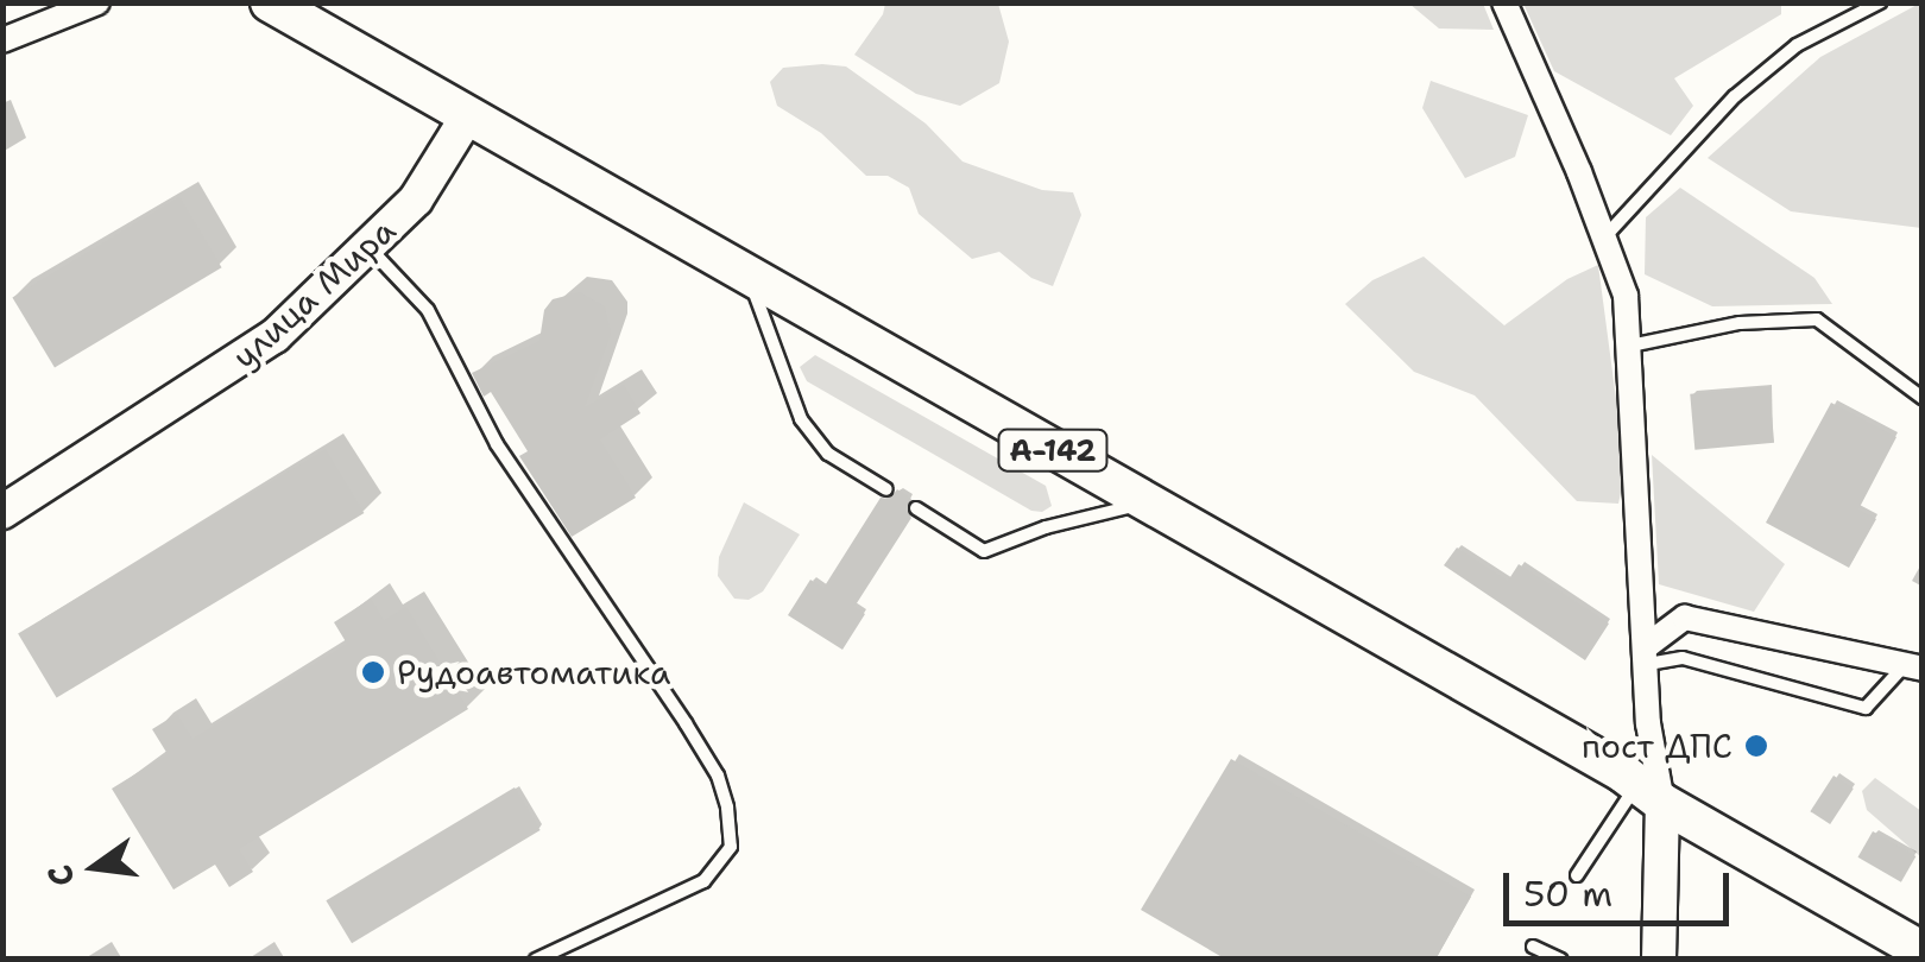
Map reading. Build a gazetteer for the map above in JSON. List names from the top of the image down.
{
  "streets": {
    "highway": ["А-142"],
    "main road": ["улица Мира"]
  },
  "crossings": [
    ["улица Мира", "А-142"]
  ],
  "places": ["Рудоавтоматика", "пост ДПС"],
  "scale_bar": "50 m",
  "north": "left"
}
